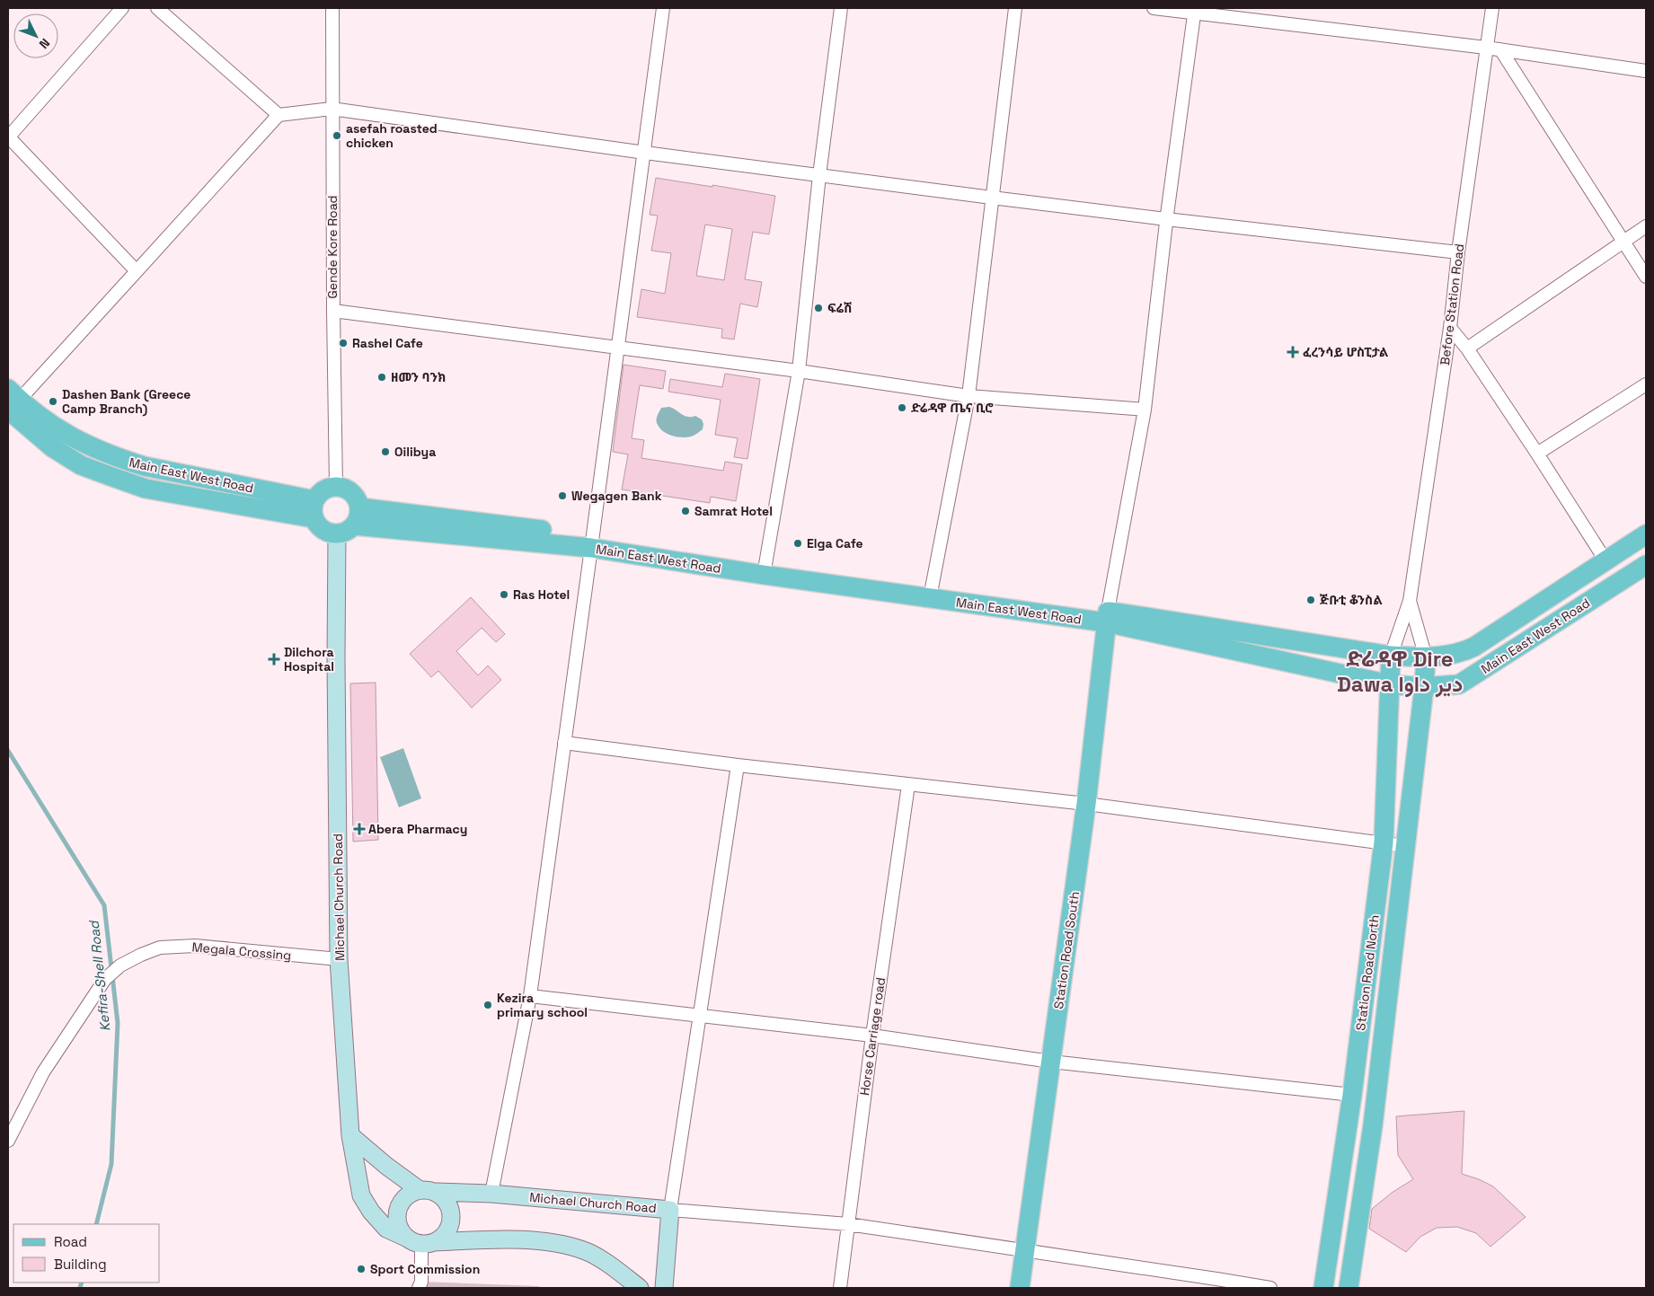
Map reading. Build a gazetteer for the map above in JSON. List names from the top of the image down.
{
  "streets": {
    "main road": [
      "Main East West Road",
      "Michael Church Road",
      "Station Road South",
      "Station Road North"
    ],
    "street": [
      "Gende Kore Road",
      "Before Station Road",
      "Megala Crossing",
      "Horse Carriage road"
    ]
  },
  "crossings": [
    ["Gende Kore Road", "Main East West Road"],
    ["Gende Kore Road", "Michael Church Road"],
    ["Before Station Road", "Main East West Road"],
    ["Before Station Road", "Station Road North"],
    ["Main East West Road", "Michael Church Road"],
    ["Main East West Road", "Station Road South"],
    ["Main East West Road", "Station Road North"],
    ["Michael Church Road", "Megala Crossing"]
  ],
  "districts": ["ድሬዳዋ Dire Dawa دير داوا"],
  "water": ["Kefira-Shell Road"],
  "places": {
    "other": [
      "asefah roasted chicken",
      "ፍሬሽ",
      "Rashel Cafe",
      "ዘመን ባንክ",
      "Dashen Bank (Greece Camp Branch)",
      "ድሬዳዋ ጤና ቢሮ",
      "Oilibya",
      "Wegagen Bank",
      "Samrat Hotel",
      "Elga Cafe",
      "Ras Hotel",
      "ጅቡቲ ቆንስል",
      "Kezira primary school",
      "Sport Commission"
    ],
    "health": ["ፈረንሳይ ሆስፒታል", "Dilchora Hospital", "Abera Pharmacy"]
  },
  "legend": ["Road", "Building"],
  "north": "bottom right"
}
